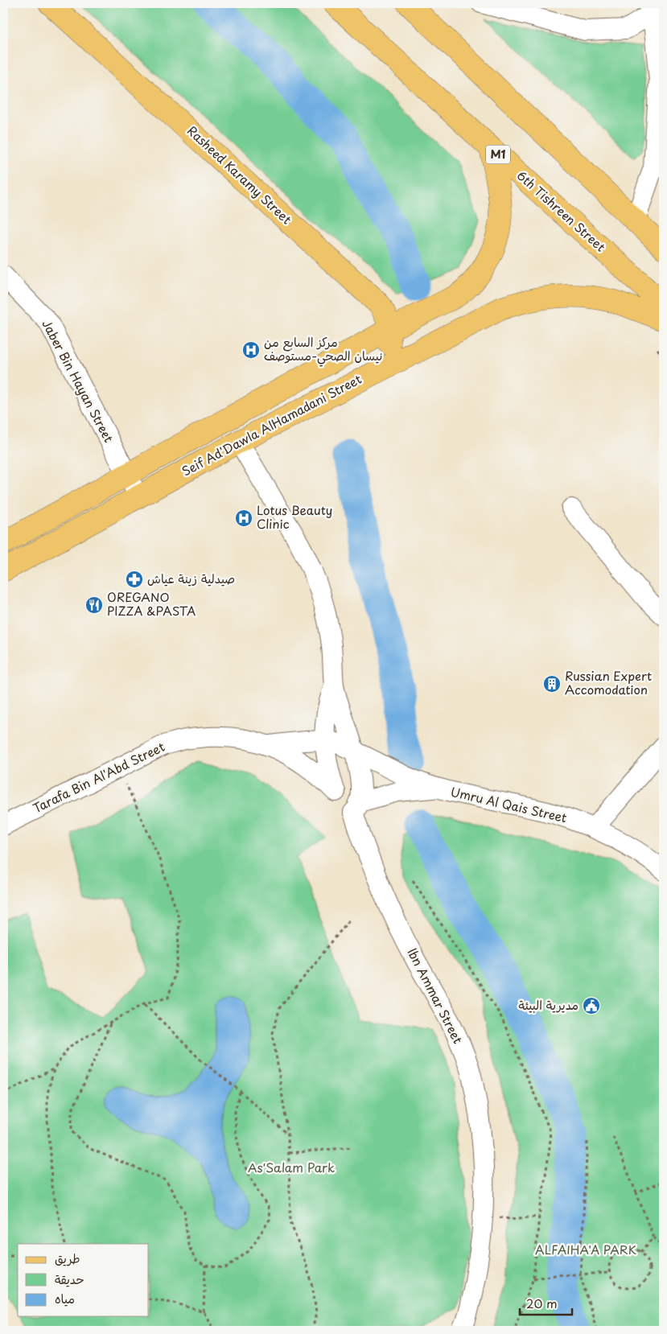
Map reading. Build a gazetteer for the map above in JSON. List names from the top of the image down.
{
  "streets": {
    "main road": [
      "M1",
      "Rasheed Karamy Street",
      "6th Tishreen Street",
      "Seif Ad'Dawla AlHamadani Street"
    ],
    "street": [
      "Jaber Bin Hayan Street",
      "Tarafa Bin Al'Abd Street",
      "Umru Al Qais Street",
      "Ibn Ammar Street"
    ]
  },
  "crossings": [
    ["Rasheed Karamy Street", "Seif Ad'Dawla AlHamadani Street"],
    ["Jaber Bin Hayan Street", "Seif Ad'Dawla AlHamadani Street"],
    ["Seif Ad'Dawla AlHamadani Street", "Ibn Ammar Street"],
    ["Umru Al Qais Street", "Ibn Ammar Street"]
  ],
  "parks": ["As'Salam Park", "ALFAIHA'A PARK"],
  "places": {
    "hospital": ["مركز السابع من نيسان الصحي-مستوصف", "Lotus Beauty Clinic"],
    "pharmacy": ["صيدلية زينة عياش"],
    "restaurant": ["OREGANO PIZZA &PASTA"],
    "building": ["Russian Expert Accomodation"],
    "public building": ["مديرية البيئة"]
  },
  "legend": ["طريق", "حديقة", "مياه"],
  "scale_bar": "20 m"
}
